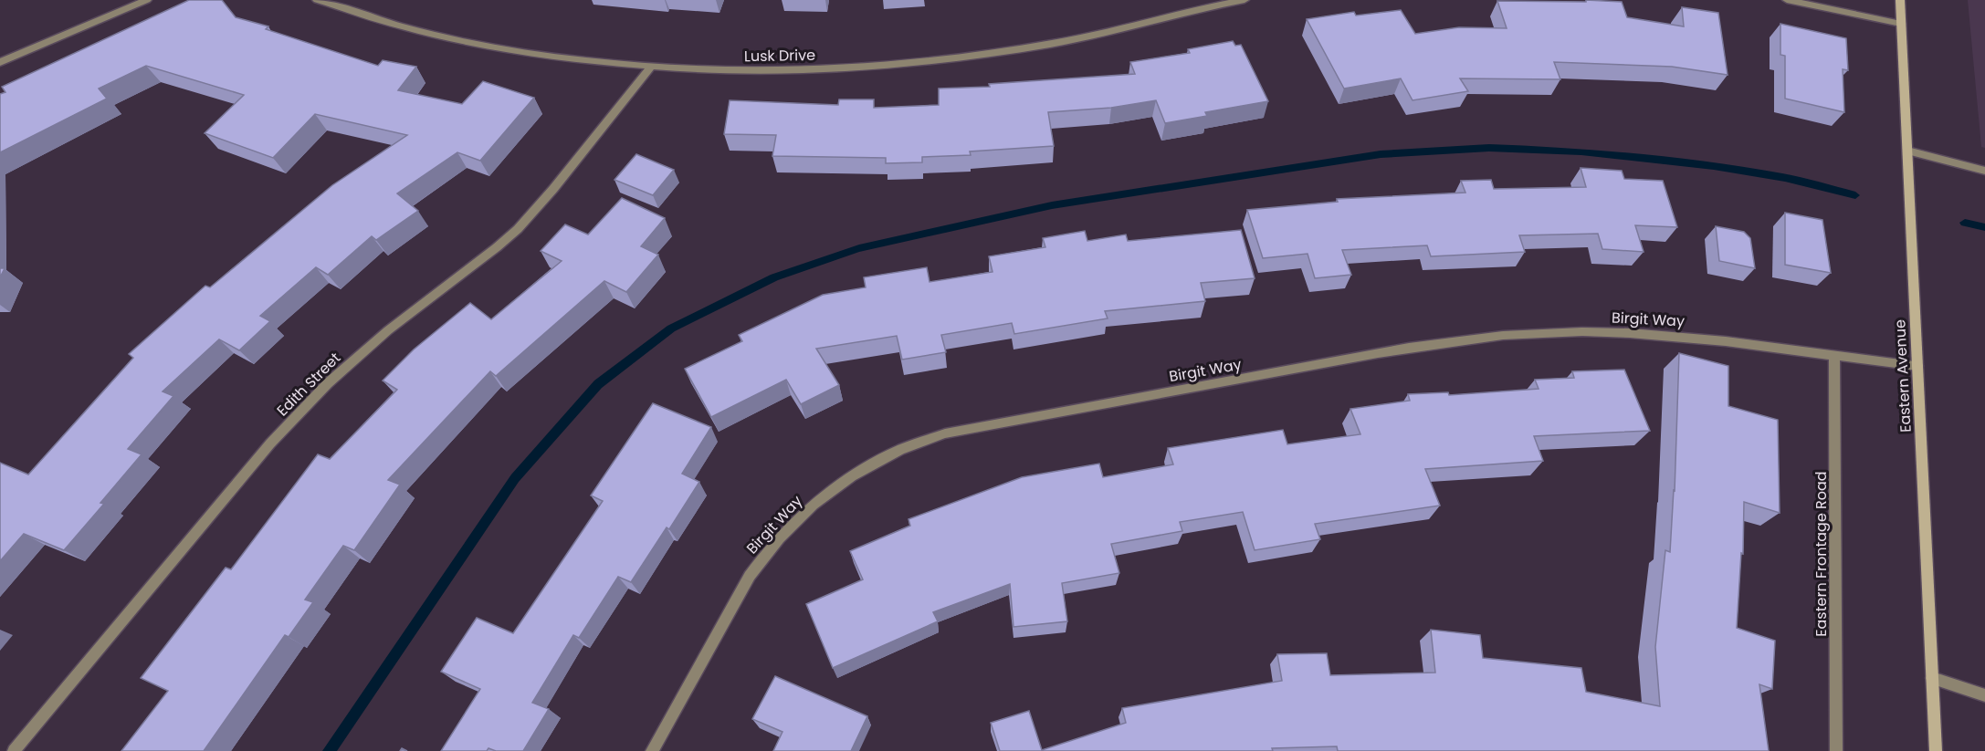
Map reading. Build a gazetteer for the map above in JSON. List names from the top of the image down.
{
  "streets": {
    "main road": ["Eastern Avenue"],
    "street": [
      "Lusk Drive",
      "Birgit Way",
      "Edith Street",
      "Eastern Frontage Road"
    ]
  },
  "crossings": [
    ["Lusk Drive", "Edith Street"],
    ["Birgit Way", "Eastern Avenue"],
    ["Birgit Way", "Eastern Frontage Road"]
  ]
}
